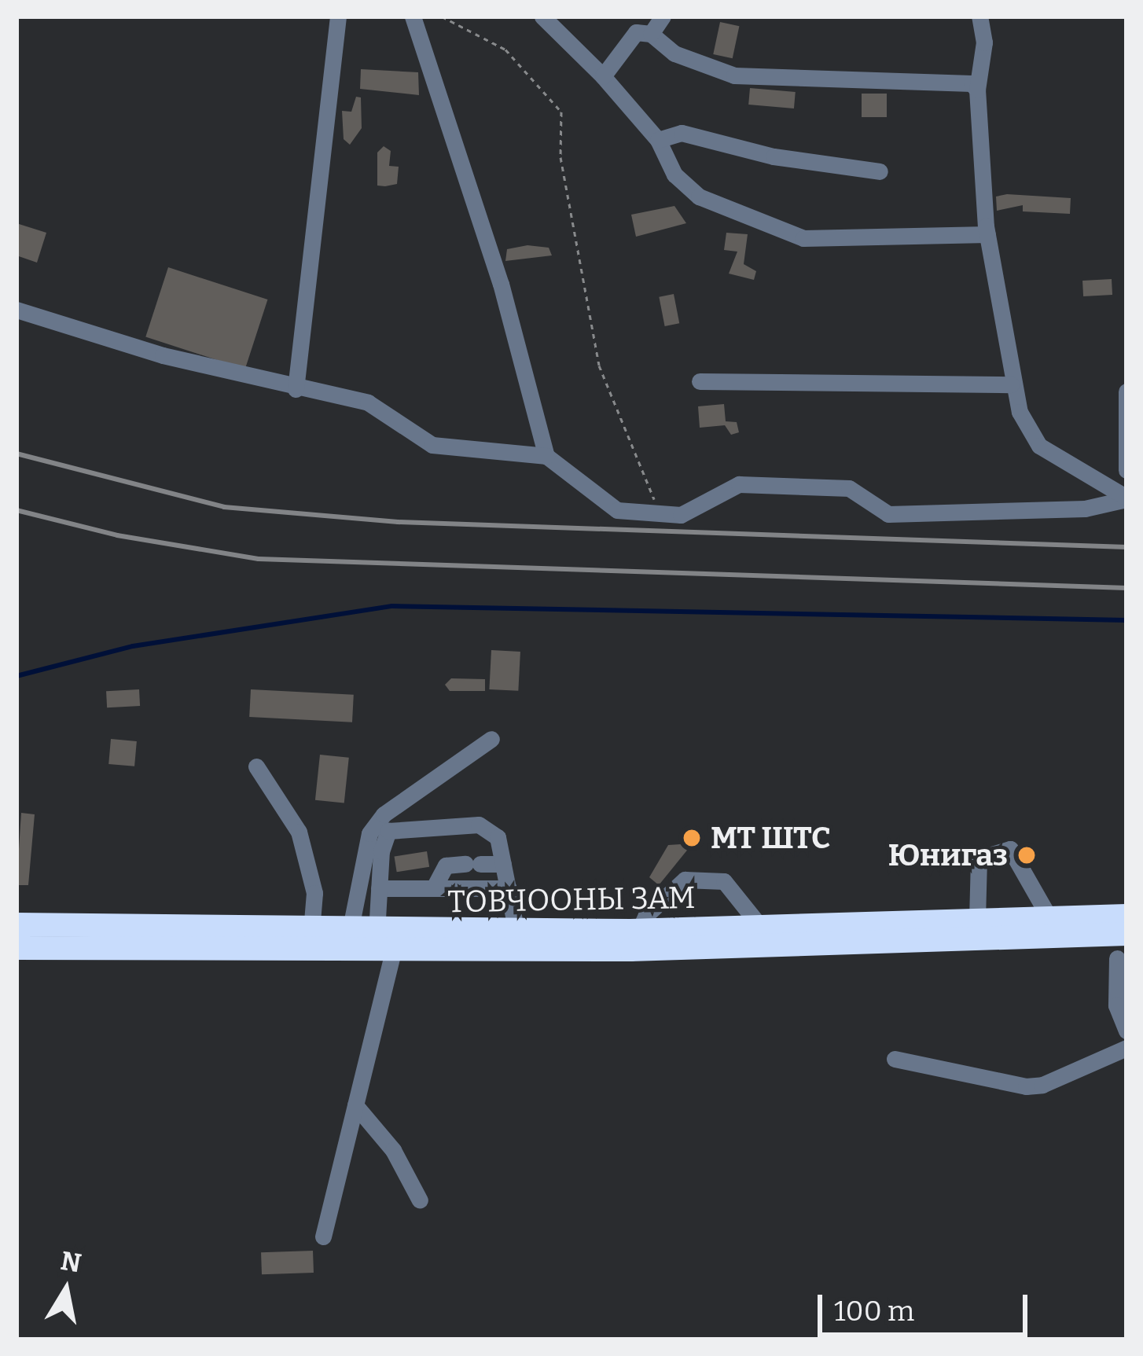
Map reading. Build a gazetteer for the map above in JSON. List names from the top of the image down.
{
  "streets": {
    "highway": ["ТОВЧООНЫ ЗАМ"]
  },
  "places": ["MT ШТС", "Юнигаз"],
  "scale_bar": "100 m",
  "north": "top"
}
